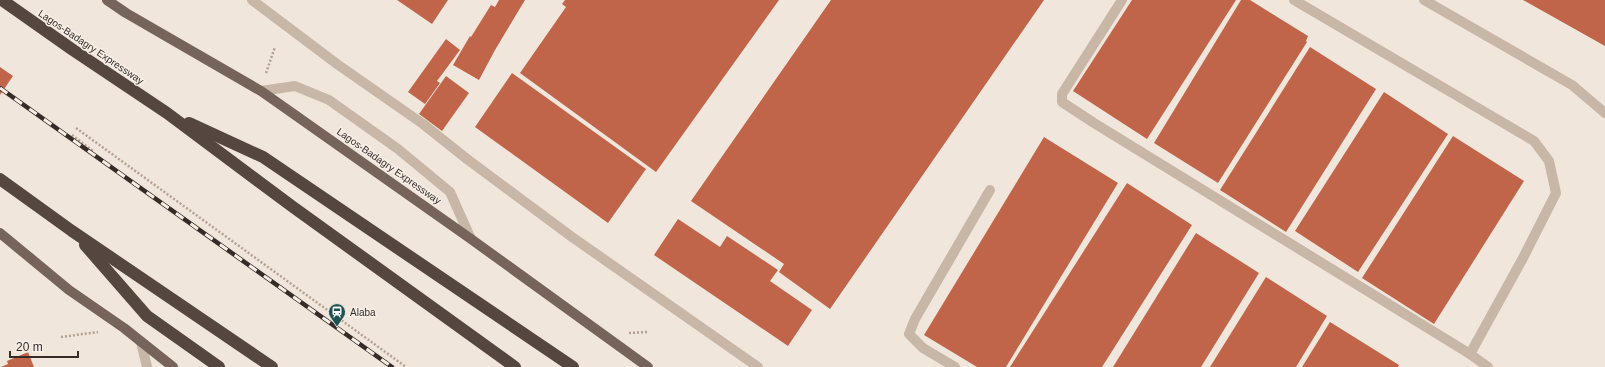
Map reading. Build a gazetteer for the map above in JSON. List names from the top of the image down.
{
  "streets": {
    "highway": ["Lagos-Badagry Expressway"]
  },
  "places": {
    "station": ["Alaba"]
  },
  "scale_bar": "20 m"
}
